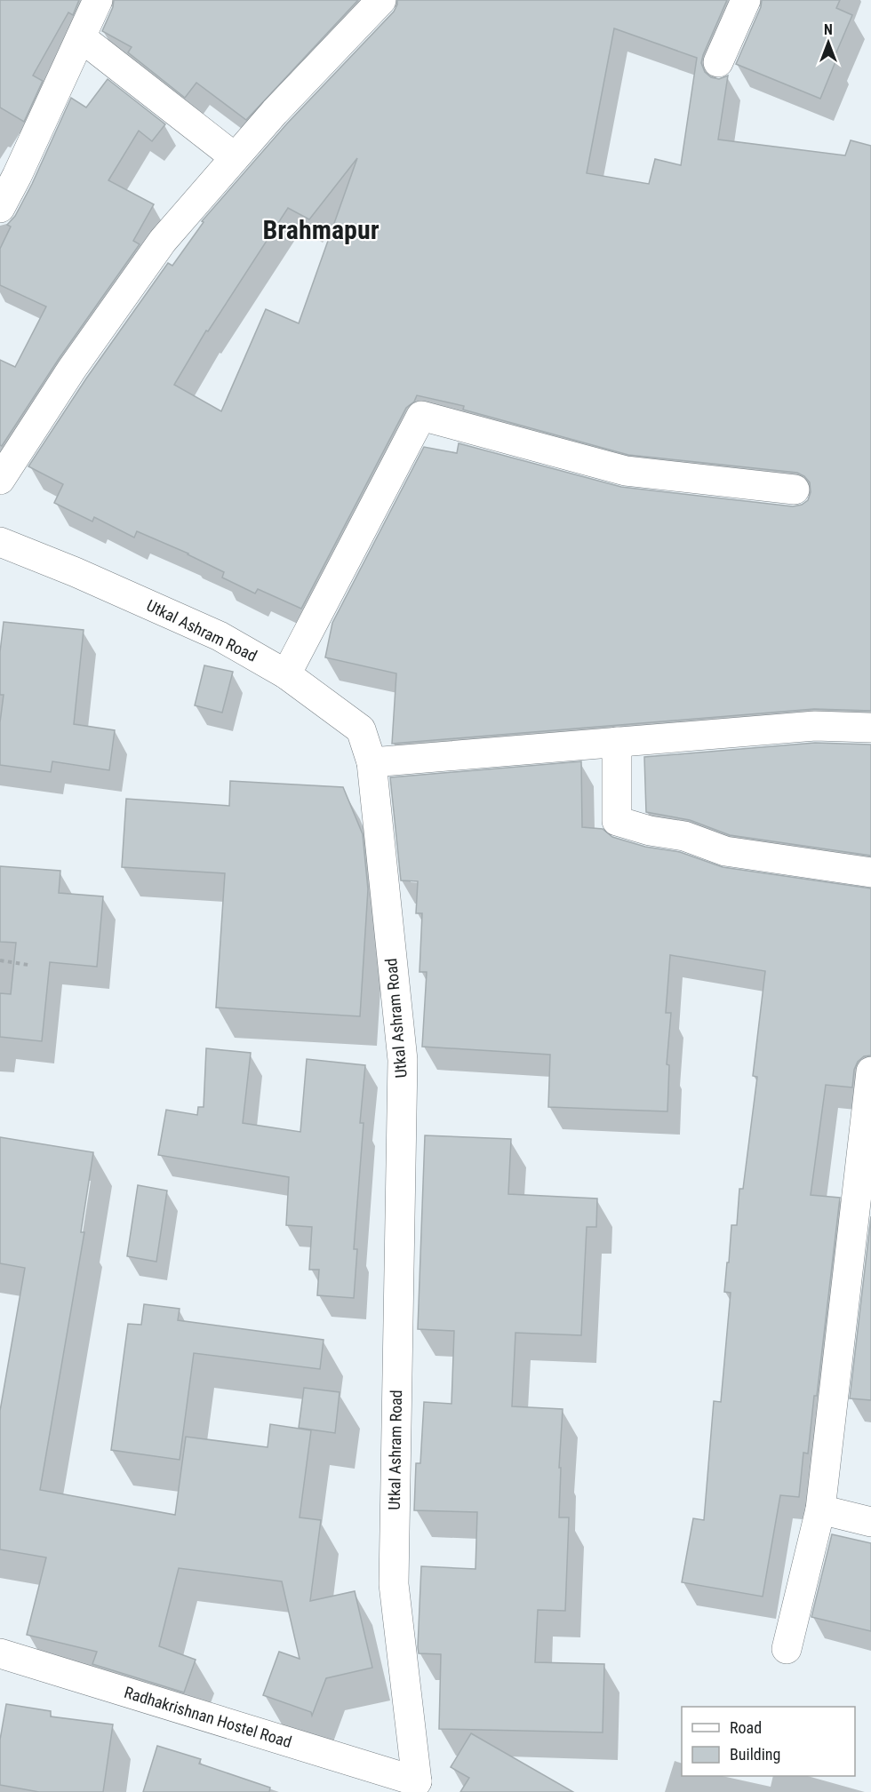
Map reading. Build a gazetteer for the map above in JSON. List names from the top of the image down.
{
  "streets": {
    "street": ["Utkal Ashram Road", "Radhakrishnan Hostel Road"]
  },
  "crossings": [
    ["Utkal Ashram Road", "Radhakrishnan Hostel Road"]
  ],
  "districts": ["Brahmapur"],
  "legend": ["Road", "Building"],
  "north": "top"
}
